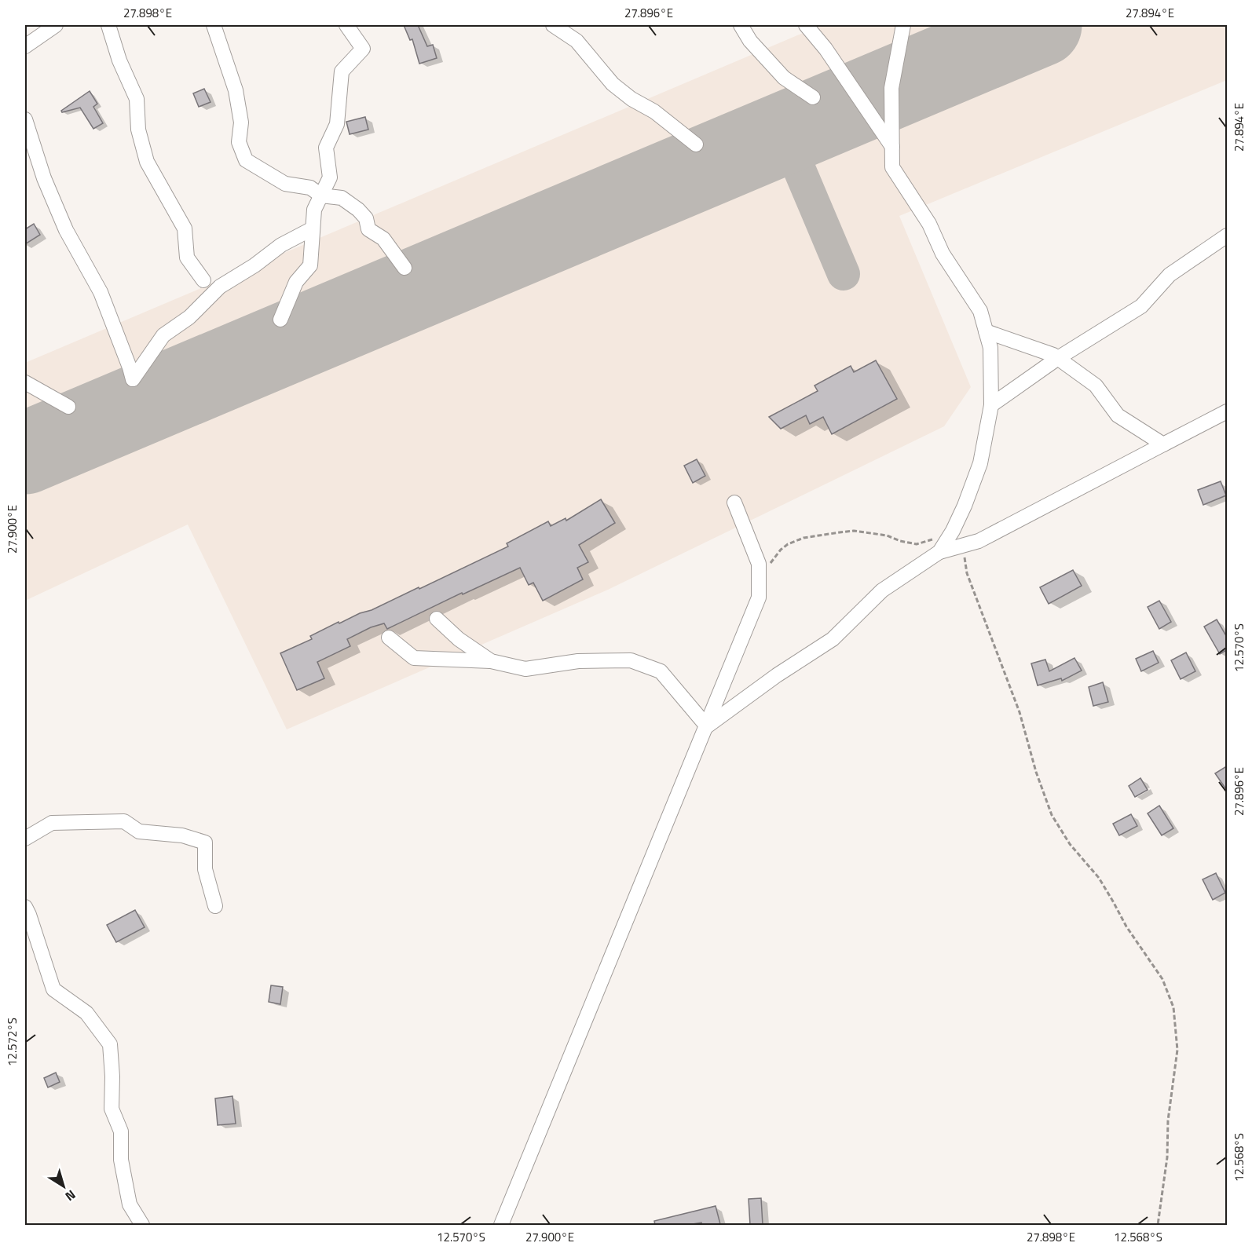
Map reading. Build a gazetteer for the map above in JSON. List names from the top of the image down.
{
  "north": "bottom right",
  "coordinates": [
    "27.898°E",
    "27.896°E",
    "27.894°E",
    "27.900°E",
    "12.570°S",
    "12.572°S",
    "12.568°S"
  ]
}
